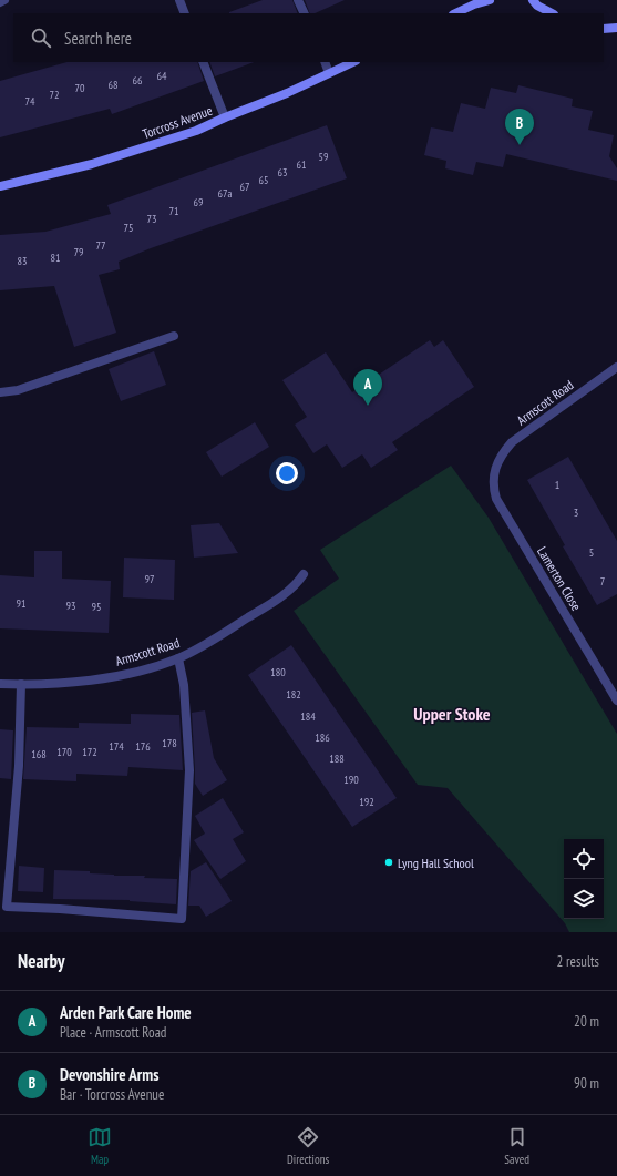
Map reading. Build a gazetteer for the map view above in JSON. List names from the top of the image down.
{
  "streets": {
    "street": ["Torcross Avenue", "Armscott Road", "Lamerton Close"]
  },
  "crossings": [
    ["Armscott Road", "Lamerton Close"]
  ],
  "districts": ["Upper Stoke"],
  "places": ["Lyng Hall School"],
  "house_numbers": [
    "64",
    "66",
    "68",
    "70",
    "72",
    "74",
    "59",
    "61",
    "63",
    "65",
    "67",
    "67a",
    "69",
    "71",
    "73",
    "75",
    "77",
    "79",
    "81",
    "83",
    "1",
    "3",
    "5",
    "97",
    "7",
    "91",
    "93",
    "95",
    "180",
    "182",
    "184",
    "186",
    "178",
    "174",
    "176",
    "170",
    "172",
    "168",
    "188",
    "190",
    "192"
  ],
  "page": {
    "search": "Search here",
    "pins": ["B", "A"],
    "heading": ["Nearby", "2 results"],
    "list": [
      {
        "mark": "A",
        "name": "Arden Park Care Home",
        "note": "Place · Armscott Road",
        "value": "20 m"
      },
      {
        "mark": "B",
        "name": "Devonshire Arms",
        "note": "Bar · Torcross Avenue",
        "value": "90 m"
      }
    ],
    "nav": ["Map", "Directions", "Saved"]
  }
}
